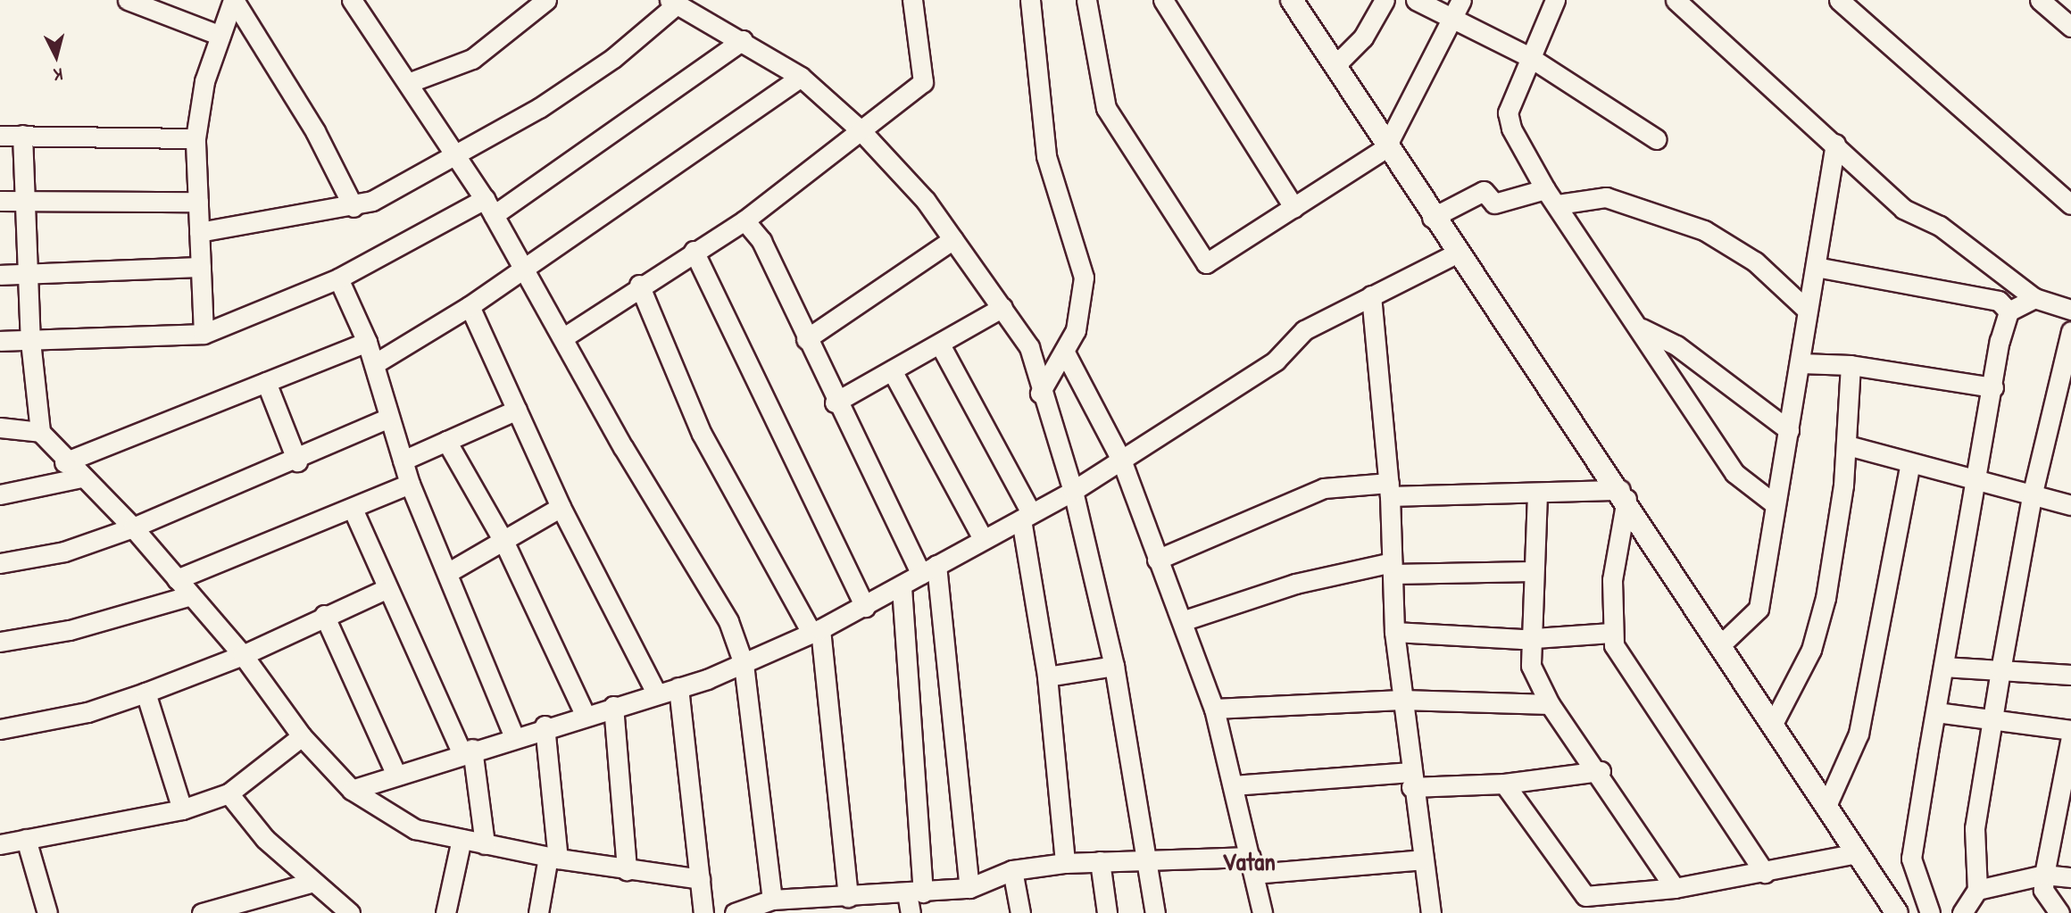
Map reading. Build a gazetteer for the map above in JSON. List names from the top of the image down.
{
  "districts": ["Vatan"],
  "north": "bottom"
}
